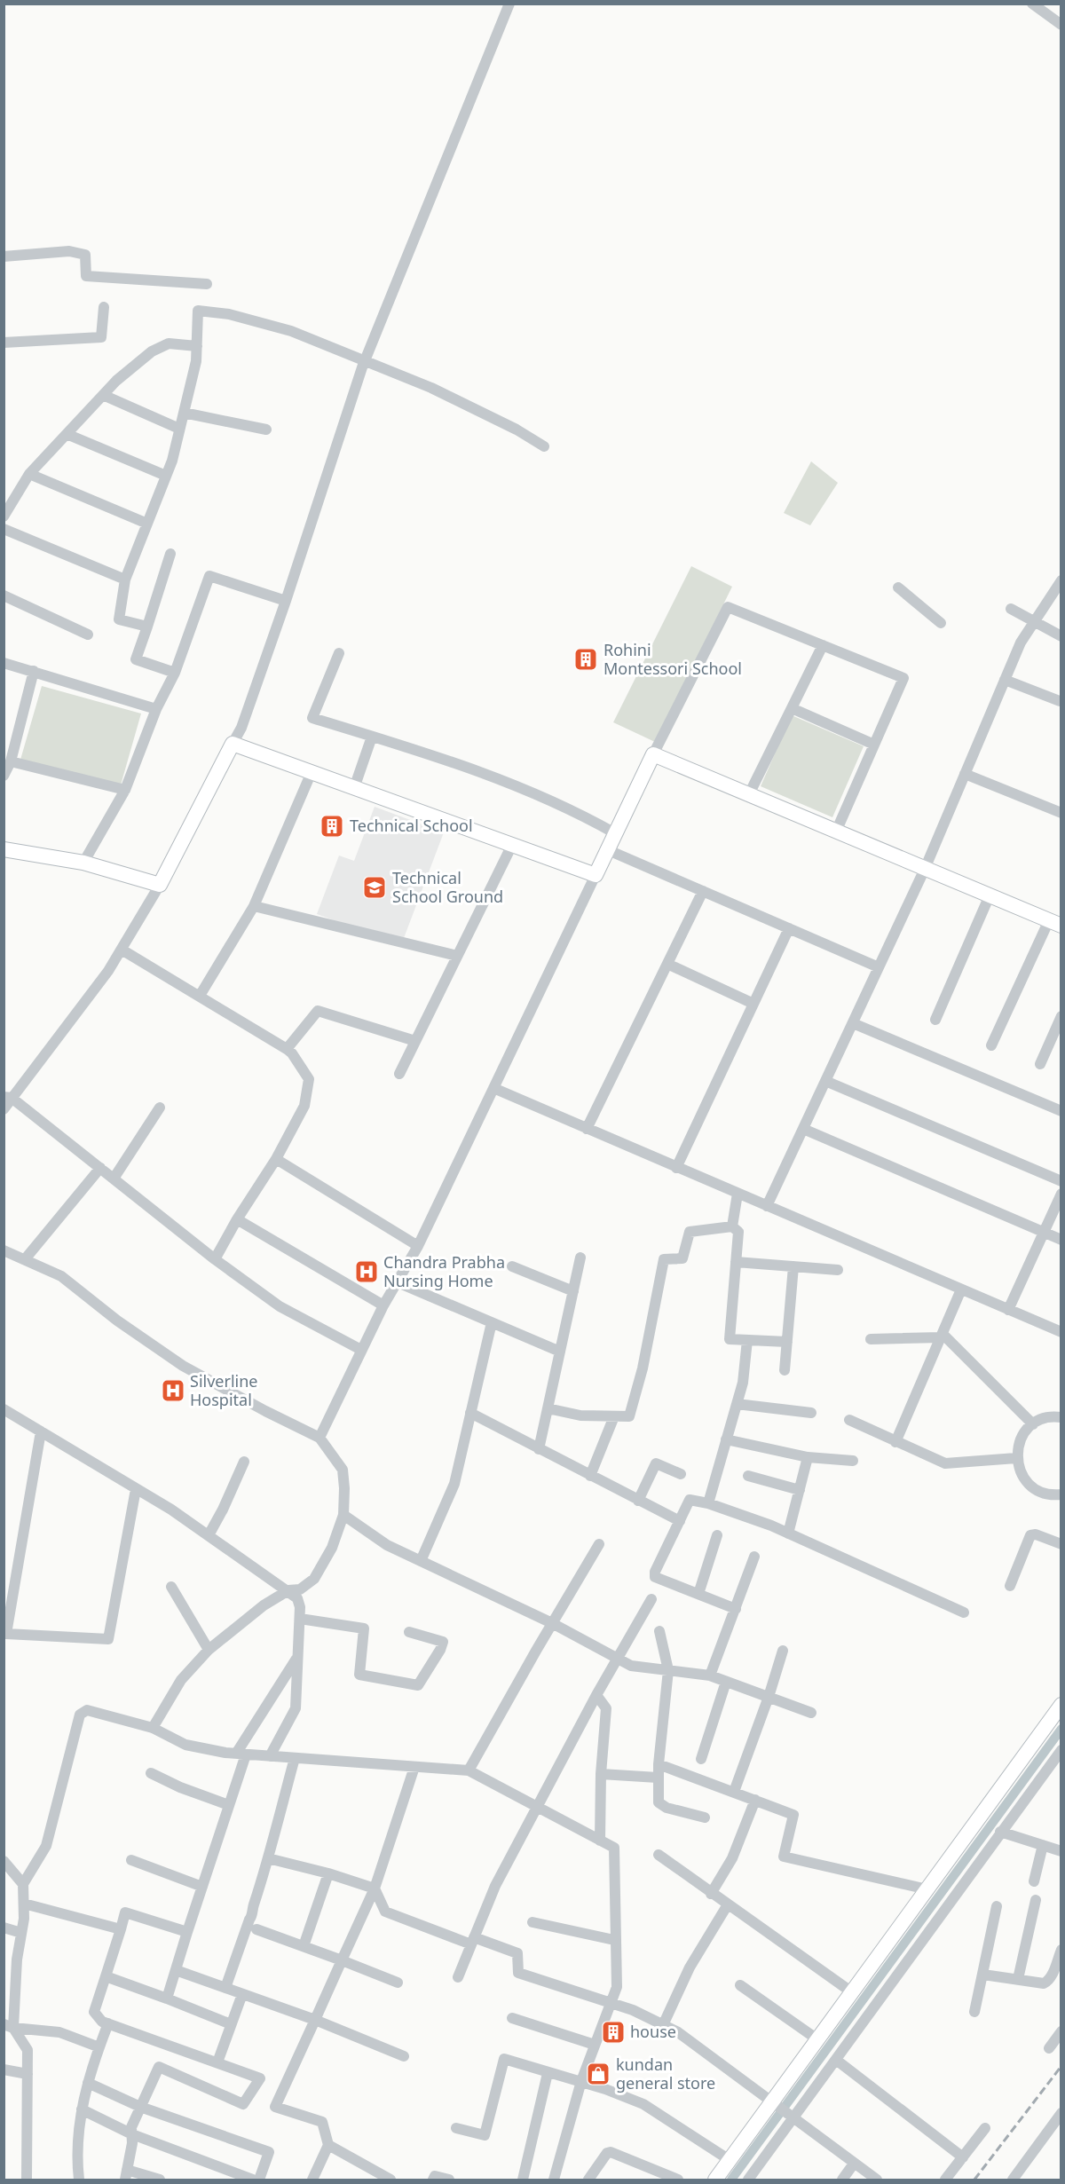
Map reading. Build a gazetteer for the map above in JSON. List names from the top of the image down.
{
  "places": {
    "building": ["Rohini Montessori School", "Technical School", "house"],
    "school or university": ["Technical School Ground"],
    "hospital": ["Chandra Prabha Nursing Home", "Silverline Hospital"],
    "shop": ["kundan general store"]
  }
}
